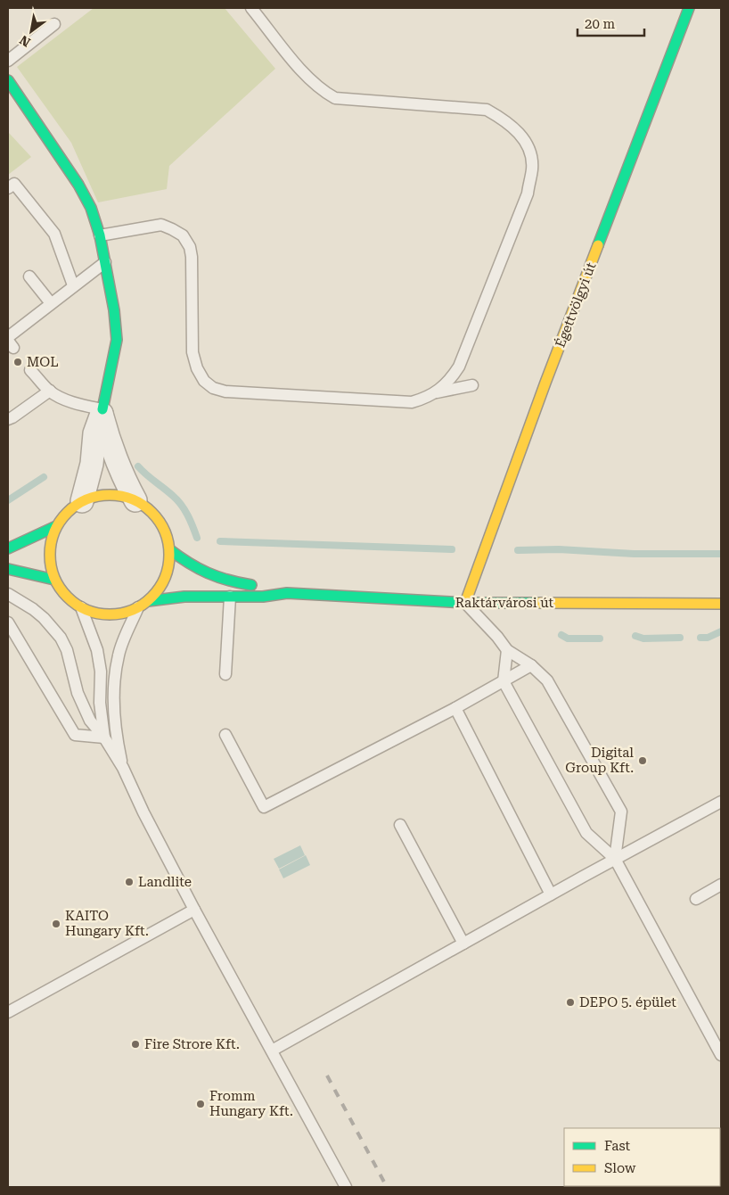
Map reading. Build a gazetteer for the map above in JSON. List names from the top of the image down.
{
  "streets": {
    "street": ["Égettvölgyi út", "Raktárvárosi út"]
  },
  "crossings": [
    ["Égettvölgyi út", "Raktárvárosi út"]
  ],
  "places": [
    "MOL",
    "Digital Group Kft.",
    "Landlite",
    "KAITO Hungary Kft.",
    "DEPO 5. épület",
    "Fire Strore Kft.",
    "Fromm Hungary Kft."
  ],
  "legend": ["Fast", "Slow"],
  "scale_bar": "20 m",
  "north": "bottom left"
}
